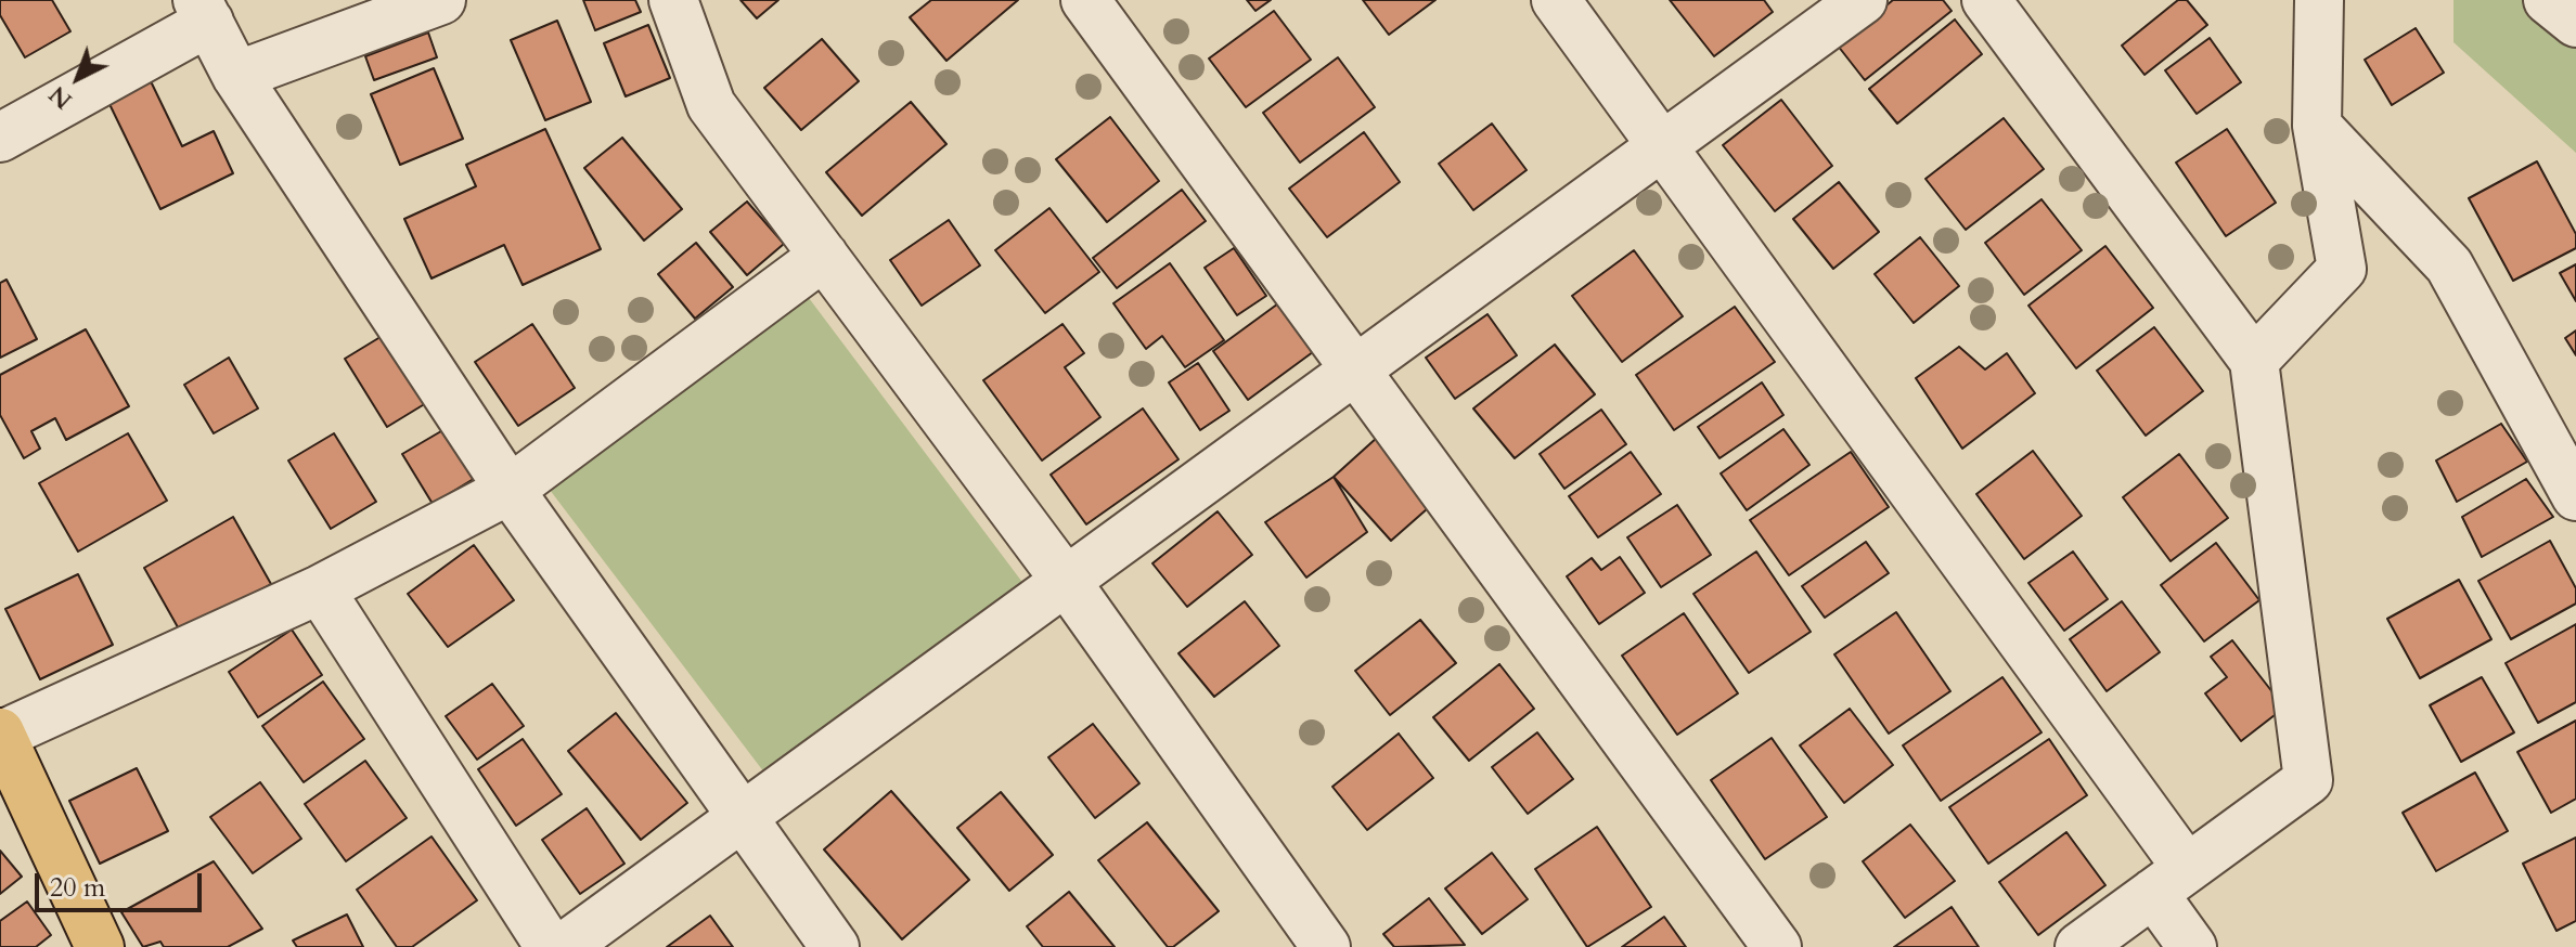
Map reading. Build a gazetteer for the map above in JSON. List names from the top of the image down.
{
  "scale_bar": "20 m",
  "north": "bottom left"
}
